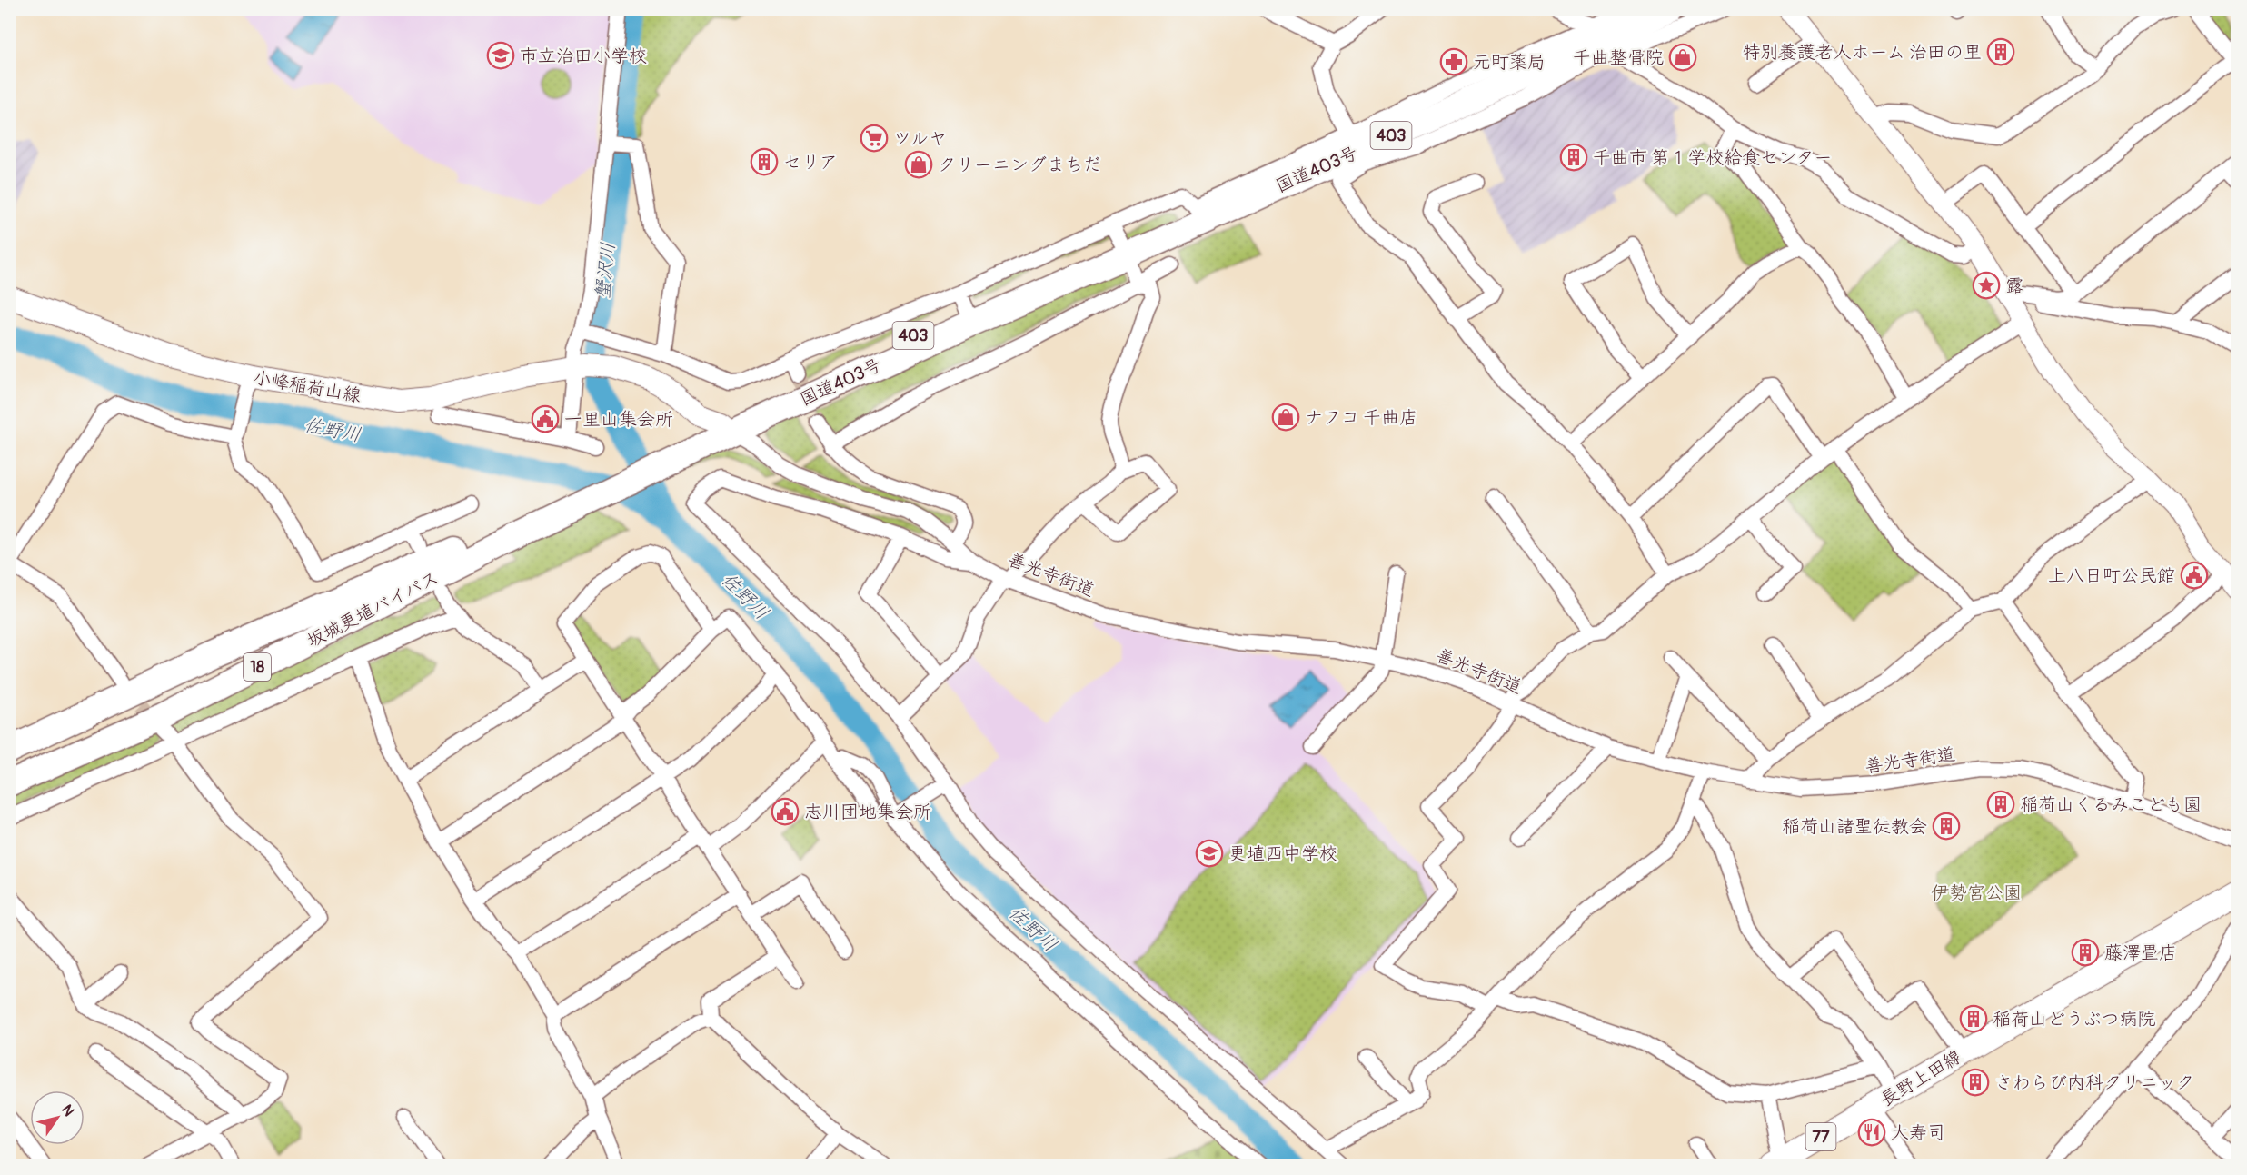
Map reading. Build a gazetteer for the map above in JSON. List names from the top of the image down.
{
  "streets": {
    "highway": [
      "403",
      "国道403号",
      "坂城更埴バイパス",
      "18"
    ],
    "main road": ["小峰稲荷山線", "長野上田線", "77"],
    "street": ["善光寺街道"]
  },
  "crossings": [
    ["国道403号", "小峰稲荷山線"],
    ["国道403号", "善光寺街道"],
    ["国道403号", "坂城更埴バイパス"],
    ["小峰稲荷山線", "善光寺街道"],
    ["小峰稲荷山線", "坂城更埴バイパス"],
    ["善光寺街道", "坂城更埴バイパス"]
  ],
  "water": ["蟹沢川", "佐野川"],
  "parks": ["伊勢宮公園"],
  "places": {
    "building": [
      "特別養護老人ホーム 治田の里",
      "千曲市 第１学校給食センター",
      "セリア",
      "稲荷山くるみこども園",
      "稲荷山諸聖徒教会",
      "藤澤畳店",
      "稲荷山どうぶつ病院",
      "さわらび内科クリニック"
    ],
    "school or university": ["市立治田小学校", "更埴西中学校"],
    "shop": ["千曲整骨院", "クリーニングまちだ", "ナフコ 千曲店"],
    "pharmacy": ["元町薬局"],
    "supermarket": ["ツルヤ"],
    "place": ["露"],
    "public building": ["一里山集会所", "上八日町公民館", "志川団地集会所"],
    "restaurant": ["大寿司"]
  },
  "north": "top right"
}
